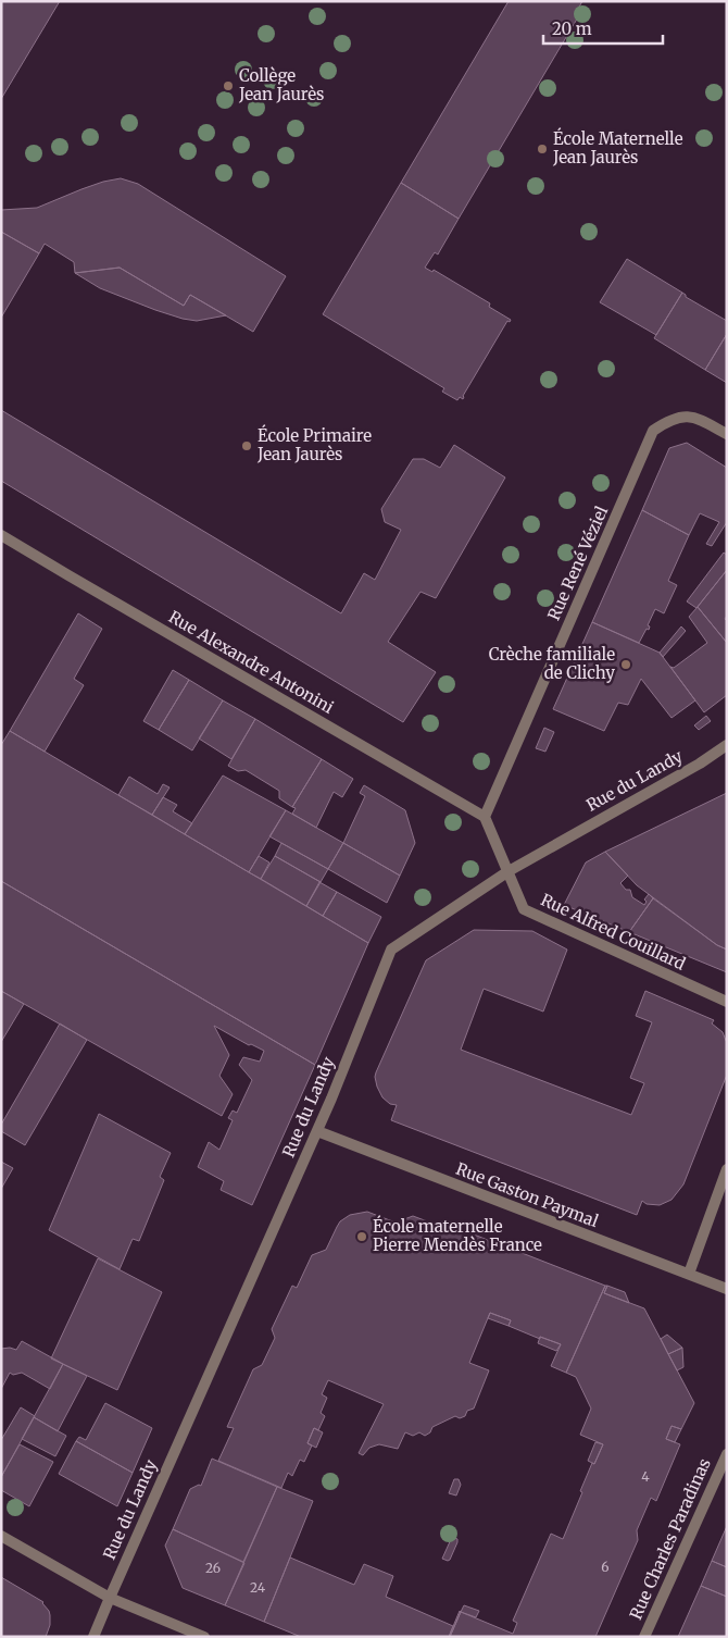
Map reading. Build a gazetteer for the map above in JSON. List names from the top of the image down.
{
  "streets": {
    "street": [
      "Rue René Véziel",
      "Rue Alexandre Antonini",
      "Rue du Landy",
      "Rue Alfred Couillard",
      "Rue Gaston Paymal",
      "Rue Charles Paradinas"
    ]
  },
  "crossings": [
    ["Rue René Véziel", "Rue Alexandre Antonini"],
    ["Rue René Véziel", "Rue Alfred Couillard"],
    ["Rue Alexandre Antonini", "Rue Alfred Couillard"],
    ["Rue du Landy", "Rue Alfred Couillard"],
    ["Rue du Landy", "Rue Gaston Paymal"]
  ],
  "places": [
    "Collège Jean Jaurès",
    "École Maternelle Jean Jaurès",
    "École Primaire Jean Jaurès",
    "Crèche familiale de Clichy",
    "École maternelle Pierre Mendès France"
  ],
  "house_numbers": [
    "4",
    "6",
    "26",
    "24"
  ],
  "scale_bar": "20 m"
}
